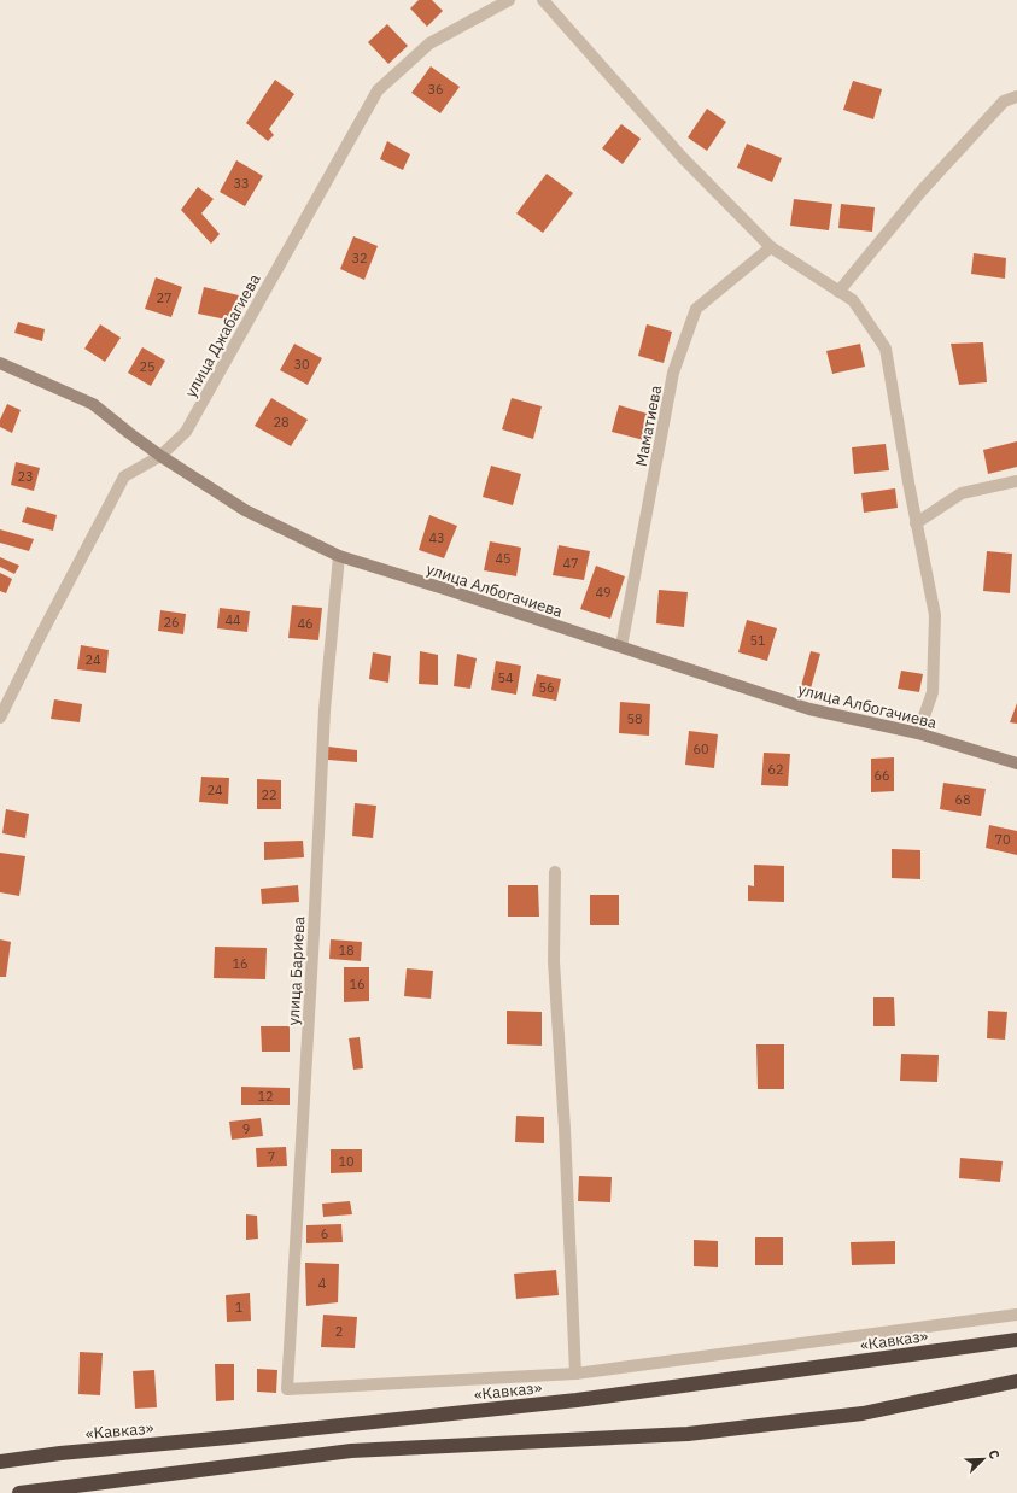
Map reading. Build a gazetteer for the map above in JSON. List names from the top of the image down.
{
  "streets": {
    "highway": ["«Кавказ»"],
    "street": [
      "улица Джабагиева",
      "Маматиева",
      "улица Албогачиева",
      "улица Бариева"
    ]
  },
  "crossings": [
    ["улица Джабагиева", "улица Албогачиева"],
    ["Маматиева", "улица Албогачиева"],
    ["улица Албогачиева", "улица Бариева"]
  ],
  "house_numbers": [
    "36",
    "33",
    "32",
    "27",
    "30",
    "25",
    "28",
    "23",
    "43",
    "45",
    "47",
    "49",
    "44",
    "26",
    "46",
    "51",
    "24",
    "54",
    "56",
    "58",
    "60",
    "62",
    "66",
    "24",
    "22",
    "68",
    "70",
    "18",
    "16",
    "16",
    "12",
    "9",
    "7",
    "10",
    "6",
    "4",
    "1",
    "2"
  ],
  "north": "top right"
}
